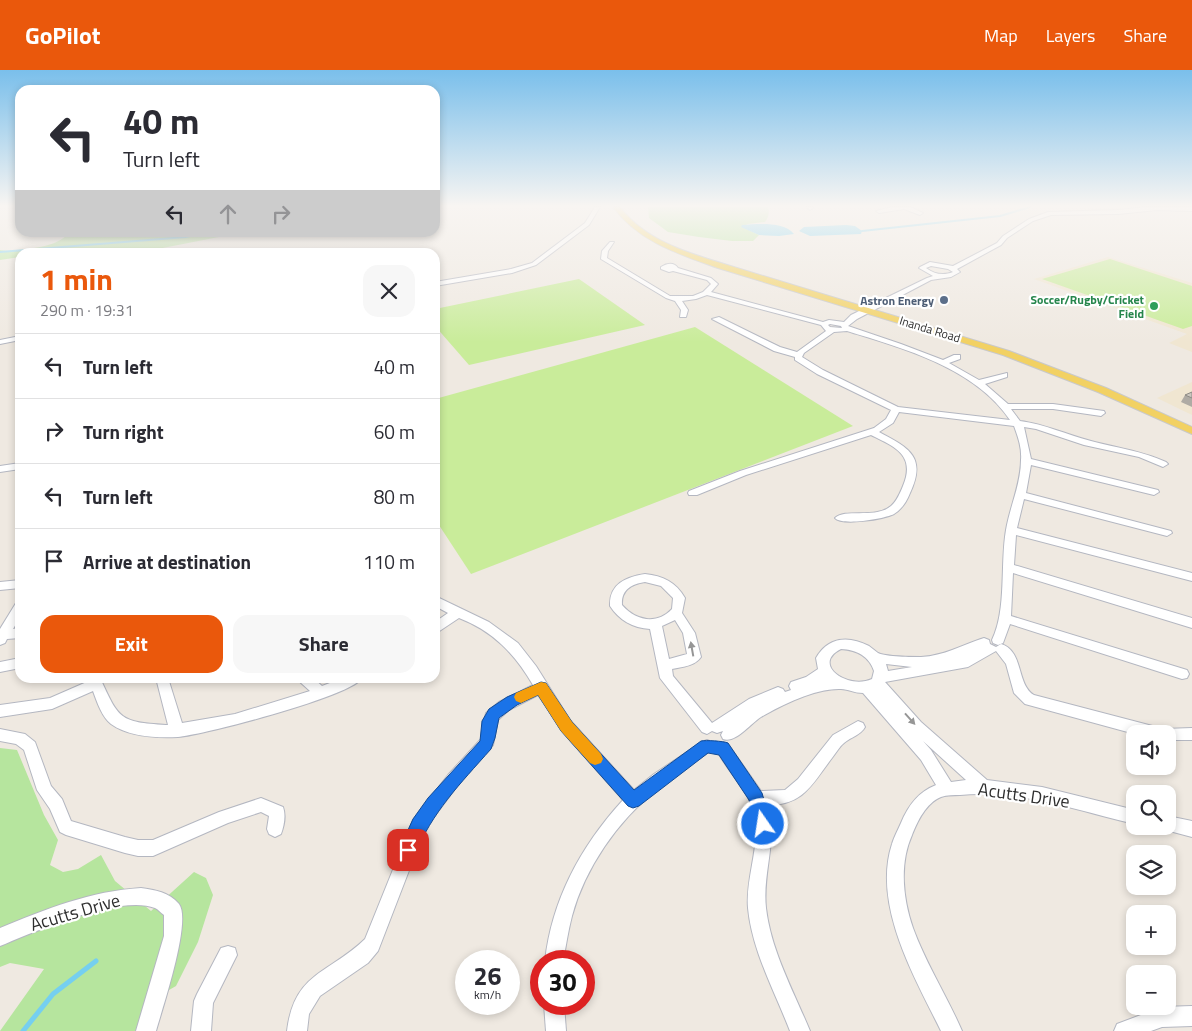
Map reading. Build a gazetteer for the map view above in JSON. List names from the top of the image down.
{
  "streets": {
    "main road": ["Inanda Road"],
    "street": ["Acutts Drive"]
  },
  "places": ["Astron Energy", "Soccer/Rugby/Cricket Field"],
  "page": {
    "header": "GoPilot",
    "nav": ["Map", "Layers", "Share"],
    "turn": ["40 m", "Turn left"],
    "heading": ["1 min", "290 m · 19:31"],
    "list": [
      {
        "name": "Turn left",
        "value": "40 m"
      },
      {
        "name": "Turn right",
        "value": "60 m"
      },
      {
        "name": "Turn left",
        "value": "80 m"
      },
      {
        "name": "Arrive at destination",
        "value": "110 m"
      }
    ],
    "buttons": ["Exit", "Share"],
    "map_buttons": ["+", "−"],
    "speed": "26 km/h",
    "limit": "30"
  }
}
